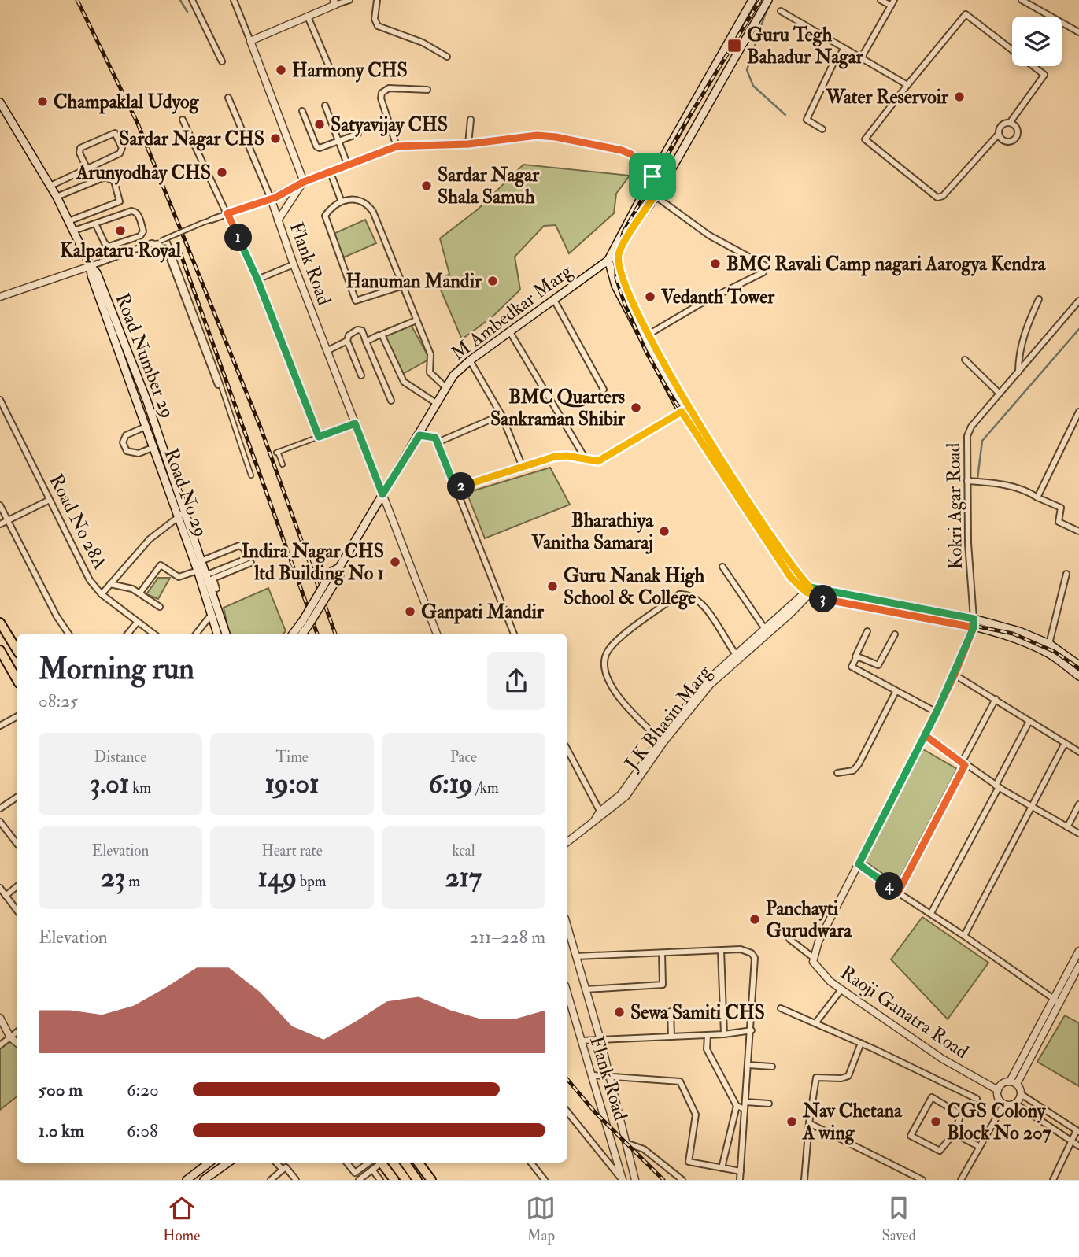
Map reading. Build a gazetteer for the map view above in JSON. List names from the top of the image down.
{
  "streets": {
    "main road": ["M Ambedkar Marg", "Road Number 29", "Road No 29"],
    "street": [
      "Flank Road",
      "Kokri Agar Road",
      "Road No 28A",
      "J K Bhasin Marg",
      "Raoji Ganatra Road"
    ]
  },
  "crossings": [
    ["Flank Road", "M Ambedkar Marg"],
    ["Road Number 29", "Road No 29"]
  ],
  "places": {
    "transit": ["Guru Tegh Bahadur Nagar"],
    "other": [
      "Harmony CHS",
      "Water Reservoir",
      "Champaklal Udyog",
      "Satyavijay CHS",
      "Sardar Nagar CHS",
      "Arunyodhay CHS",
      "Sardar Nagar Shala Samuh",
      "Kalpataru Royal",
      "BMC Ravali Camp nagari Aarogya Kendra",
      "Hanuman Mandir",
      "Vedanth Tower",
      "BMC Quarters Sankraman Shibir",
      "Bharathiya Vanitha Samaraj",
      "Indira Nagar CHS ltd Building No 1",
      "Guru Nanak High School & College",
      "Ganpati Mandir",
      "Panchayti Gurudwara",
      "Sewa Samiti CHS",
      "Nav Chetana A wing",
      "CGS Colony Block No 207"
    ]
  },
  "page": {
    "pins": [
      "1",
      "2",
      "3",
      "4"
    ],
    "heading": ["Morning run", "08:25"],
    "stats": [
      ["Distance", "3.01 km"],
      ["Time", "19:01"],
      ["Pace", "6:19 /km"],
      ["Elevation", "23 m"],
      ["Heart rate", "149 bpm"],
      ["kcal", "217"]
    ],
    "chart": ["Elevation", "211–228 m"],
    "list": [
      {
        "name": "500 m",
        "note": "6:20"
      },
      {
        "name": "1.0 km",
        "note": "6:08"
      }
    ],
    "tabs": ["Home", "Map", "Saved"]
  }
}
